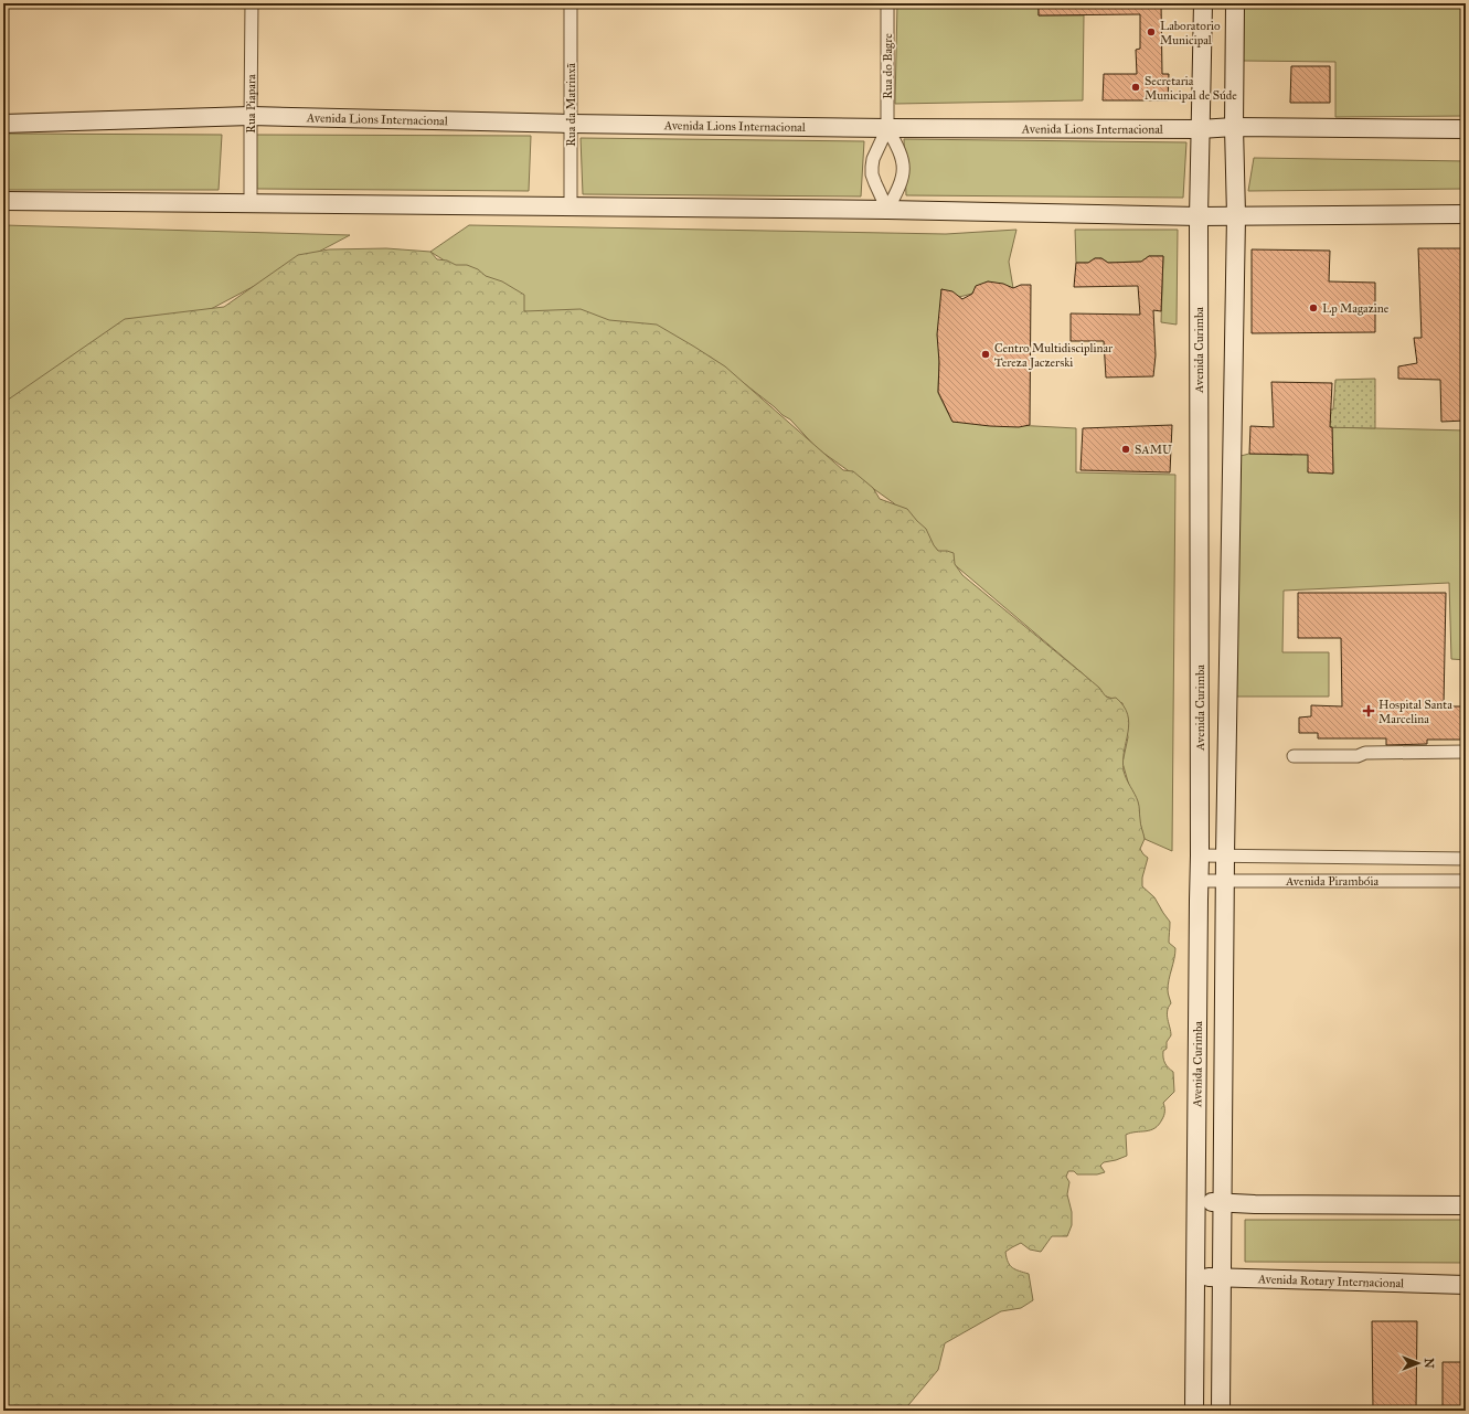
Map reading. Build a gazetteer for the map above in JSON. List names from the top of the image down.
{
  "streets": {
    "street": [
      "Rua do Bagre",
      "Rua Piapara",
      "Rua da Matrinxã",
      "Avenida Lions Internacional",
      "Avenida Curimba",
      "Avenida Pirambóia",
      "Avenida Rotary Internacional"
    ]
  },
  "crossings": [
    ["Rua do Bagre", "Avenida Lions Internacional"],
    ["Rua Piapara", "Avenida Lions Internacional"],
    ["Rua da Matrinxã", "Avenida Lions Internacional"],
    ["Avenida Lions Internacional", "Avenida Curimba"],
    ["Avenida Curimba", "Avenida Pirambóia"],
    ["Avenida Curimba", "Avenida Rotary Internacional"]
  ],
  "places": {
    "other": [
      "Laboratorio Municipal",
      "Secretaria Municipal de Súde",
      "Lp Magazine",
      "Centro Multidisciplinar Tereza Jaczerski",
      "SAMU"
    ],
    "health": ["Hospital Santa Marcelina"]
  },
  "north": "right"
}
